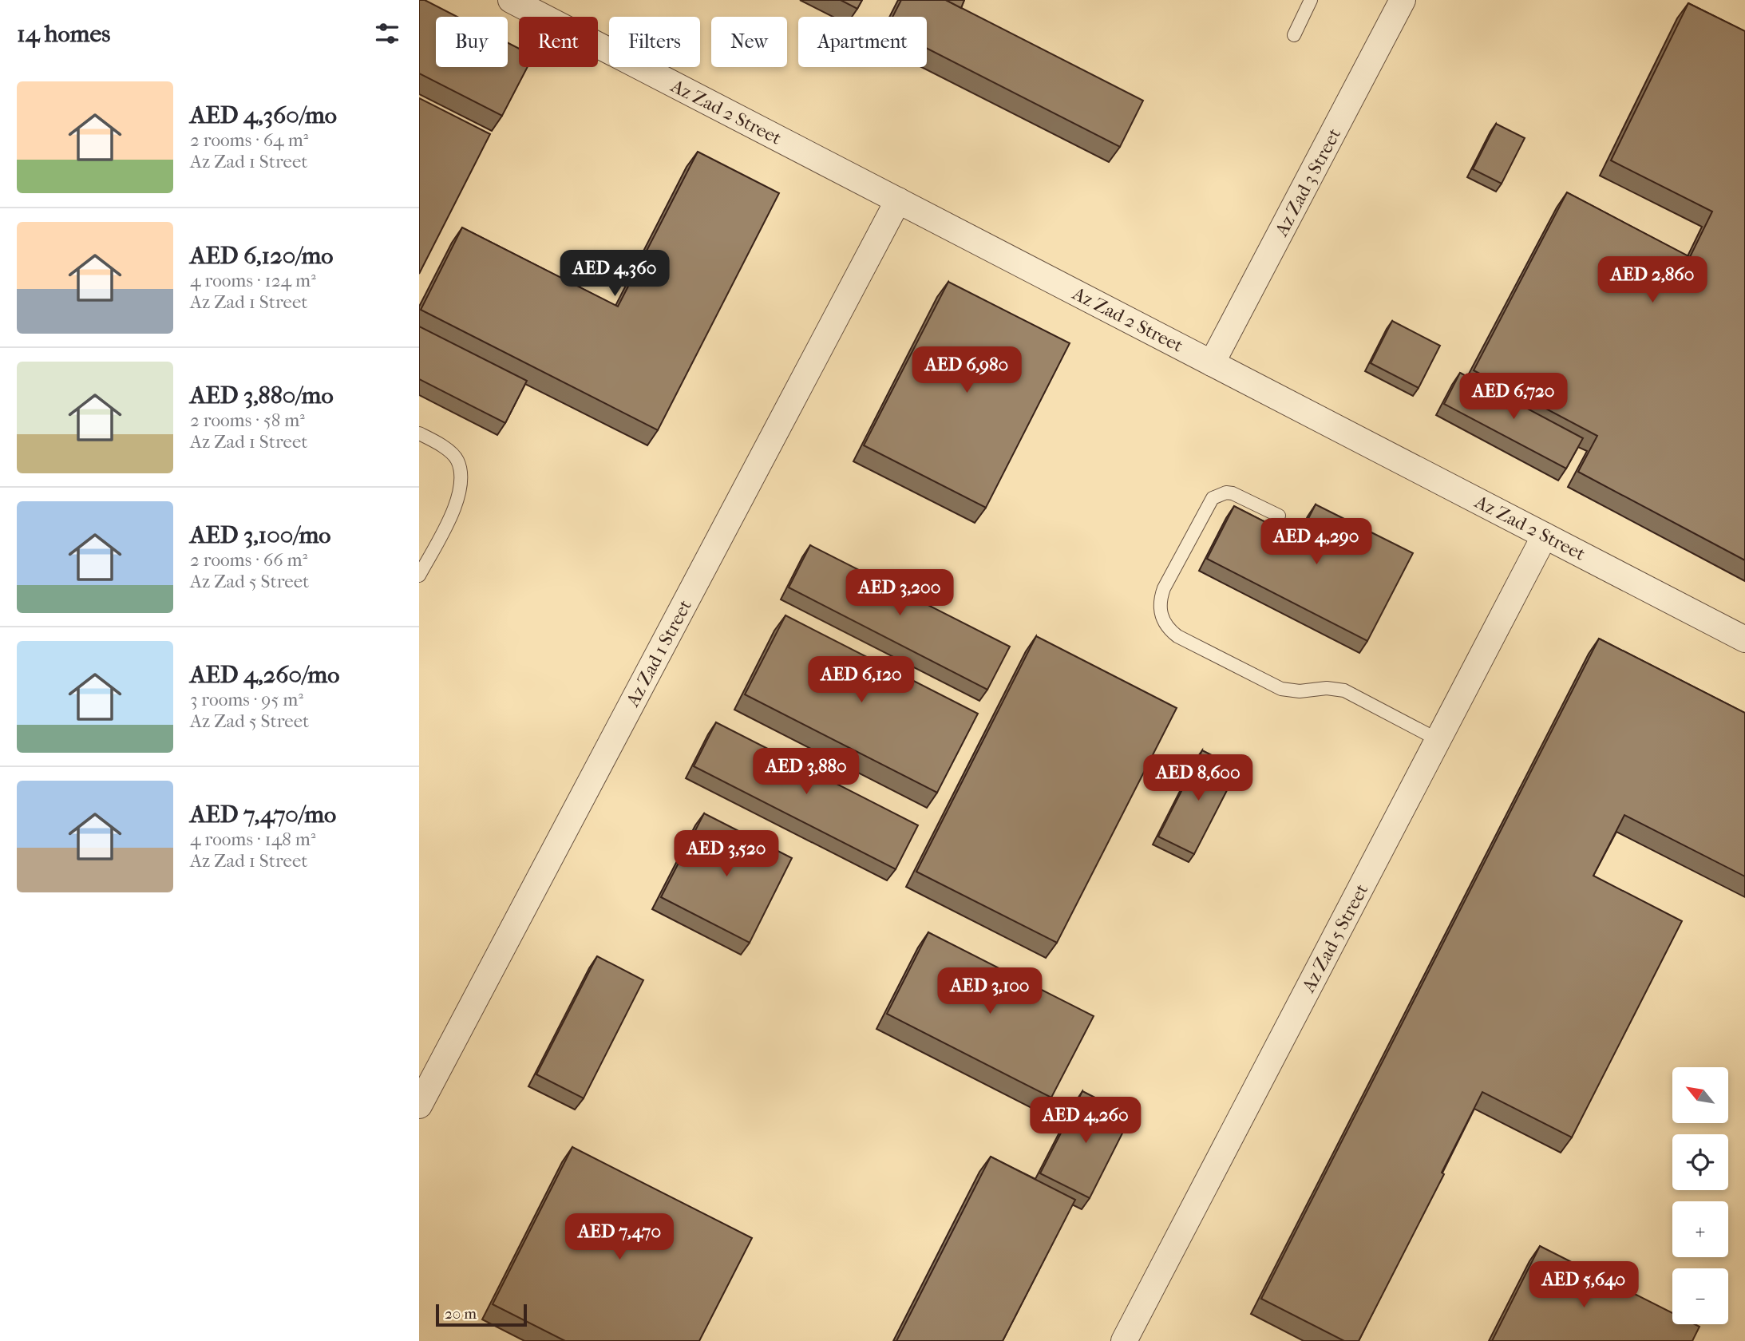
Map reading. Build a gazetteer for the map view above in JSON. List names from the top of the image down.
{
  "streets": {
    "street": [
      "Az Zad 2 Street",
      "Az Zad 3 Street",
      "Az Zad 1 Street",
      "Az Zad 5 Street"
    ]
  },
  "crossings": [
    ["Az Zad 2 Street", "Az Zad 3 Street"],
    ["Az Zad 2 Street", "Az Zad 1 Street"],
    ["Az Zad 2 Street", "Az Zad 5 Street"]
  ],
  "scale_bar": "20 m",
  "north": "top left",
  "page": {
    "heading": "14 homes",
    "chip": [
      "Buy",
      "Rent",
      "Filters",
      "New",
      "Apartment"
    ],
    "list": [
      {
        "name": "AED 4,360/mo",
        "note": "2 rooms · 64 m² · Az Zad 1 Street"
      },
      {
        "name": "AED 6,120/mo",
        "note": "4 rooms · 124 m² · Az Zad 1 Street"
      },
      {
        "name": "AED 3,880/mo",
        "note": "2 rooms · 58 m² · Az Zad 1 Street"
      },
      {
        "name": "AED 3,100/mo",
        "note": "2 rooms · 66 m² · Az Zad 5 Street"
      },
      {
        "name": "AED 4,260/mo",
        "note": "3 rooms · 95 m² · Az Zad 5 Street"
      },
      {
        "name": "AED 7,470/mo",
        "note": "4 rooms · 148 m² · Az Zad 1 Street"
      }
    ],
    "price": [
      "AED 4,360",
      "AED 2,860",
      "AED 6,980",
      "AED 6,720",
      "AED 4,290",
      "AED 3,200",
      "AED 6,120",
      "AED 3,880",
      "AED 8,600",
      "AED 3,520",
      "AED 3,100",
      "AED 4,260",
      "AED 7,470",
      "AED 5,640"
    ],
    "map_buttons": ["+", "−"],
    "scale": "20 m"
  }
}
